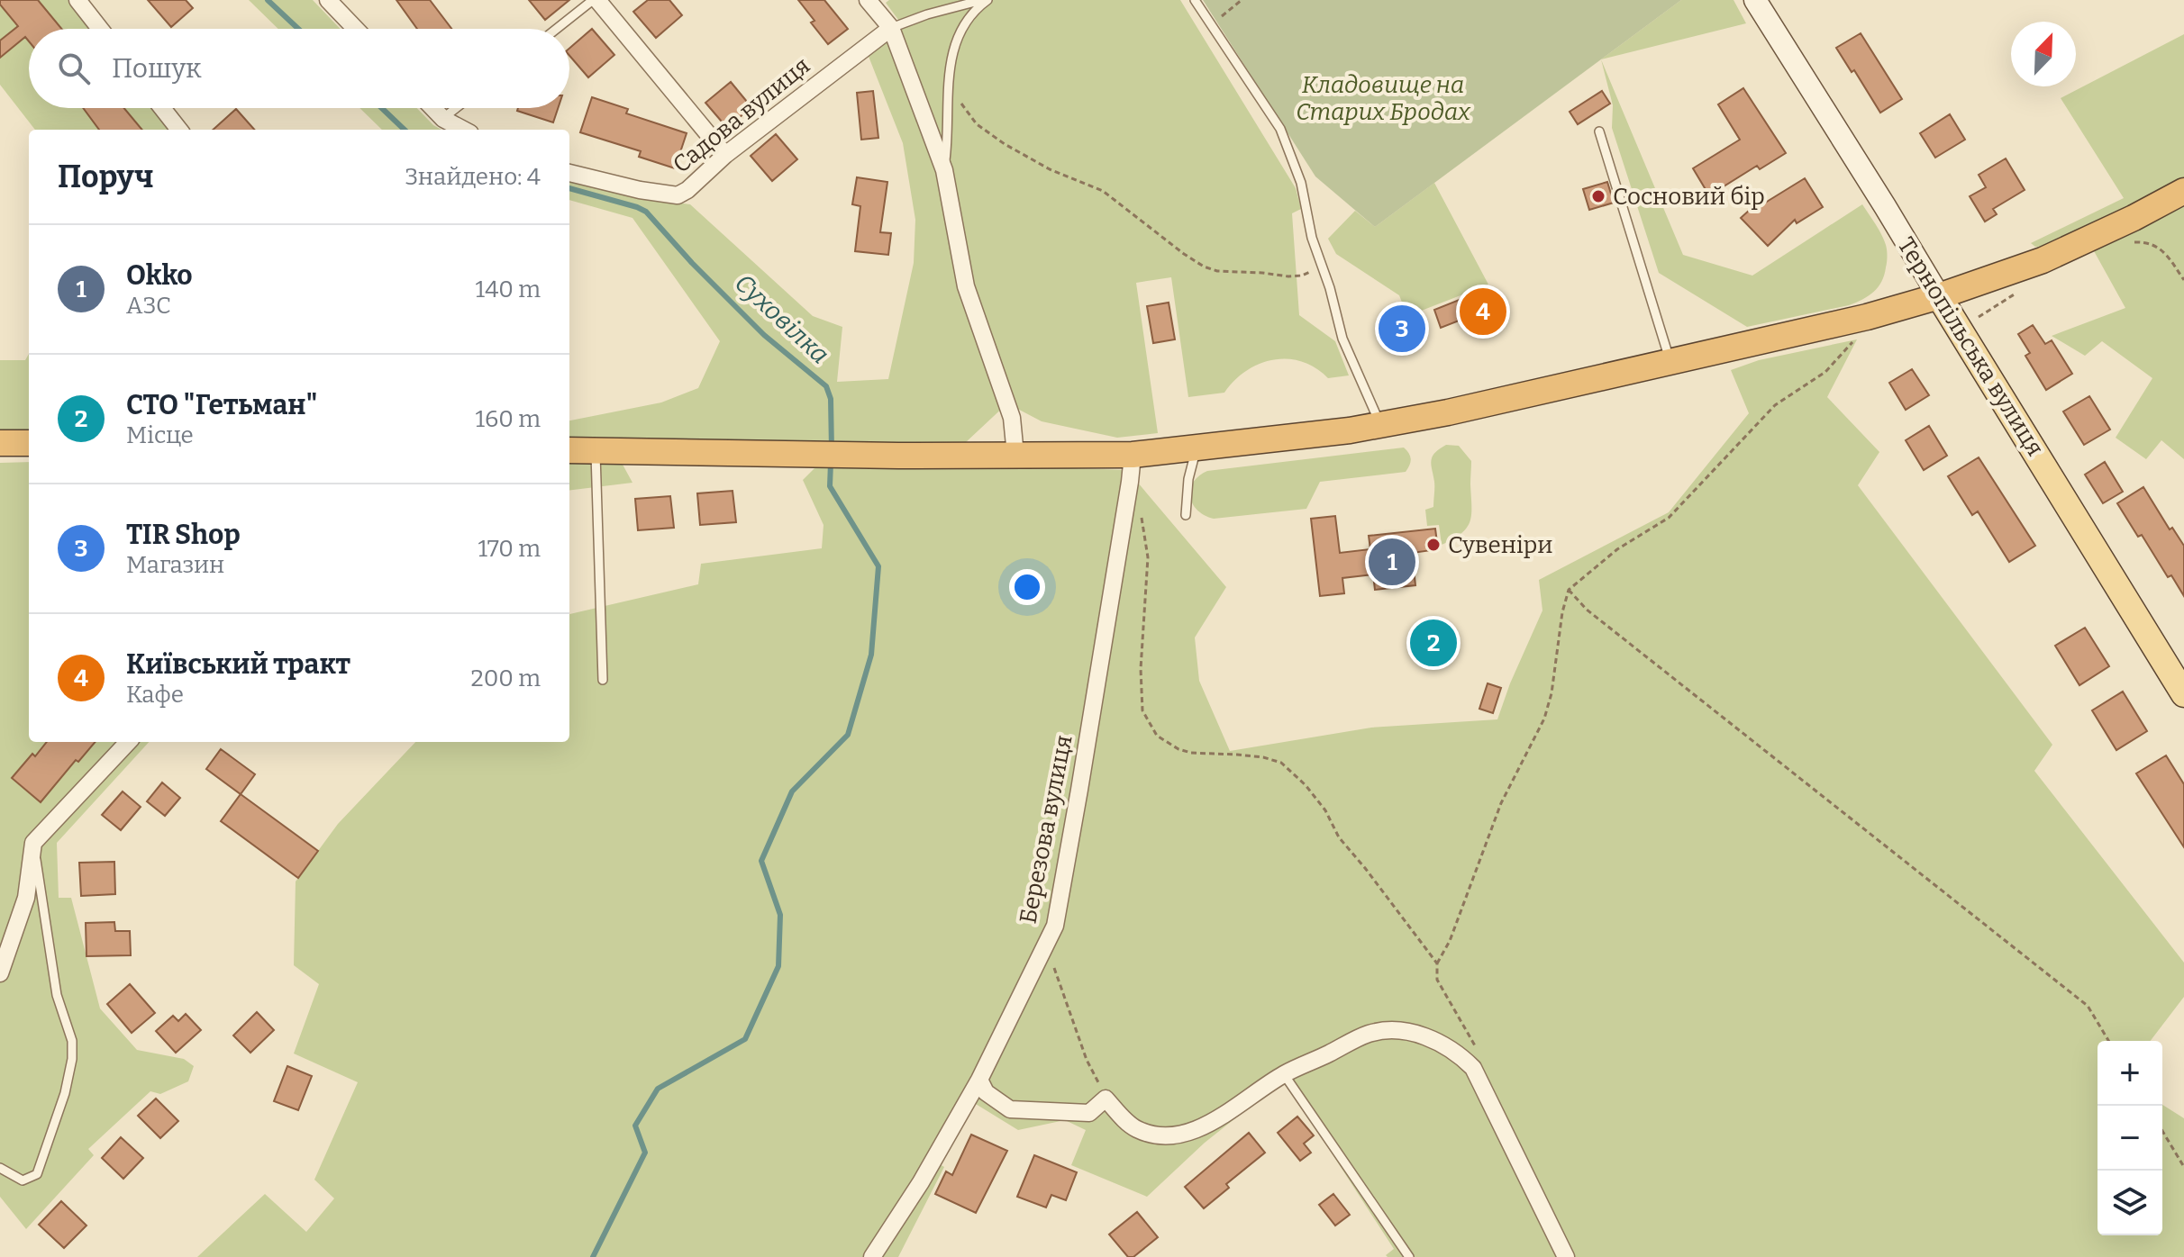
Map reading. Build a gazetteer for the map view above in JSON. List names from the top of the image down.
{
  "streets": {
    "main road": ["Тернопільська вулиця"],
    "street": ["Садова вулиця", "Березова вулиця"]
  },
  "water": ["Суховілка"],
  "parks": ["Кладовище на Старих Бродах"],
  "places": ["Сосновий бір", "Сувеніри"],
  "north": "top right",
  "page": {
    "search": "Пошук",
    "heading": ["Поруч", "Знайдено: 4"],
    "list": [
      {
        "mark": "1",
        "name": "Okko",
        "note": "АЗС",
        "value": "140 m"
      },
      {
        "mark": "2",
        "name": "СТО \"Гетьман\"",
        "note": "Місце",
        "value": "160 m"
      },
      {
        "mark": "3",
        "name": "TIR Shop",
        "note": "Магазин",
        "value": "170 m"
      },
      {
        "mark": "4",
        "name": "Київський тракт",
        "note": "Кафе",
        "value": "200 m"
      }
    ],
    "pins": [
      "4",
      "3",
      "1",
      "2"
    ],
    "map_buttons": ["+", "−"]
  }
}
